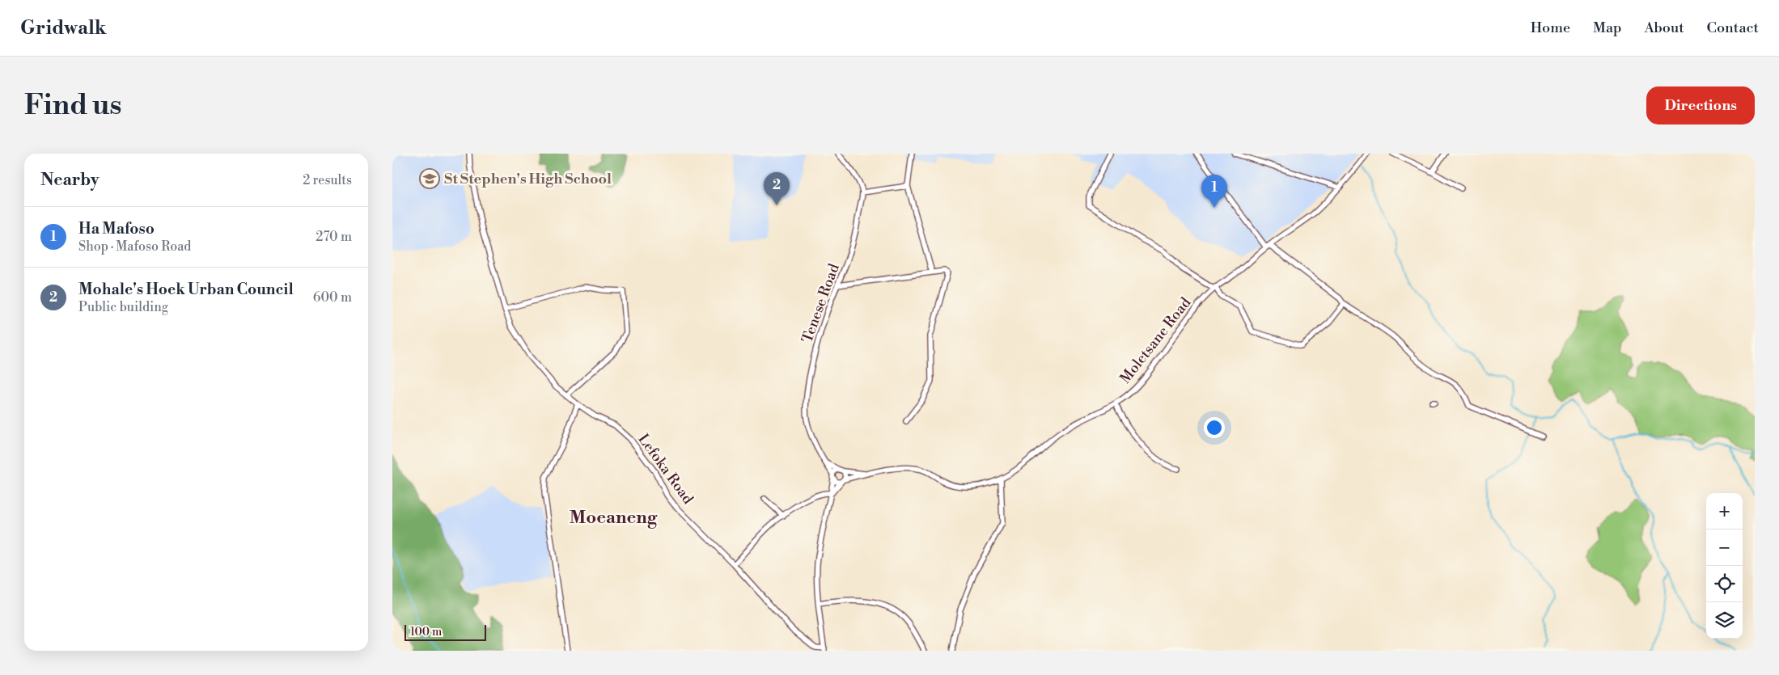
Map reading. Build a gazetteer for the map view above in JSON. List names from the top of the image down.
{
  "streets": {
    "street": ["Tenese Road", "Moletsane Road", "Lefoka Road"]
  },
  "crossings": [
    ["Tenese Road", "Moletsane Road"]
  ],
  "districts": ["Moeaneng"],
  "places": {
    "school or university": ["St Stephen's High School"]
  },
  "scale_bar": "100 m",
  "page": {
    "header": "Gridwalk",
    "nav": [
      "Home",
      "Map",
      "About",
      "Contact"
    ],
    "buttons": "Directions",
    "title": "Find us",
    "heading": ["Nearby", "2 results"],
    "pins": ["2", "1"],
    "list": [
      {
        "mark": "1",
        "name": "Ha Mafoso",
        "note": "Shop · Mafoso Road",
        "value": "270 m"
      },
      {
        "mark": "2",
        "name": "Mohale's Hoek Urban Council",
        "note": "Public building",
        "value": "600 m"
      }
    ],
    "map_buttons": ["+", "−"],
    "scale": "100 m"
  }
}
